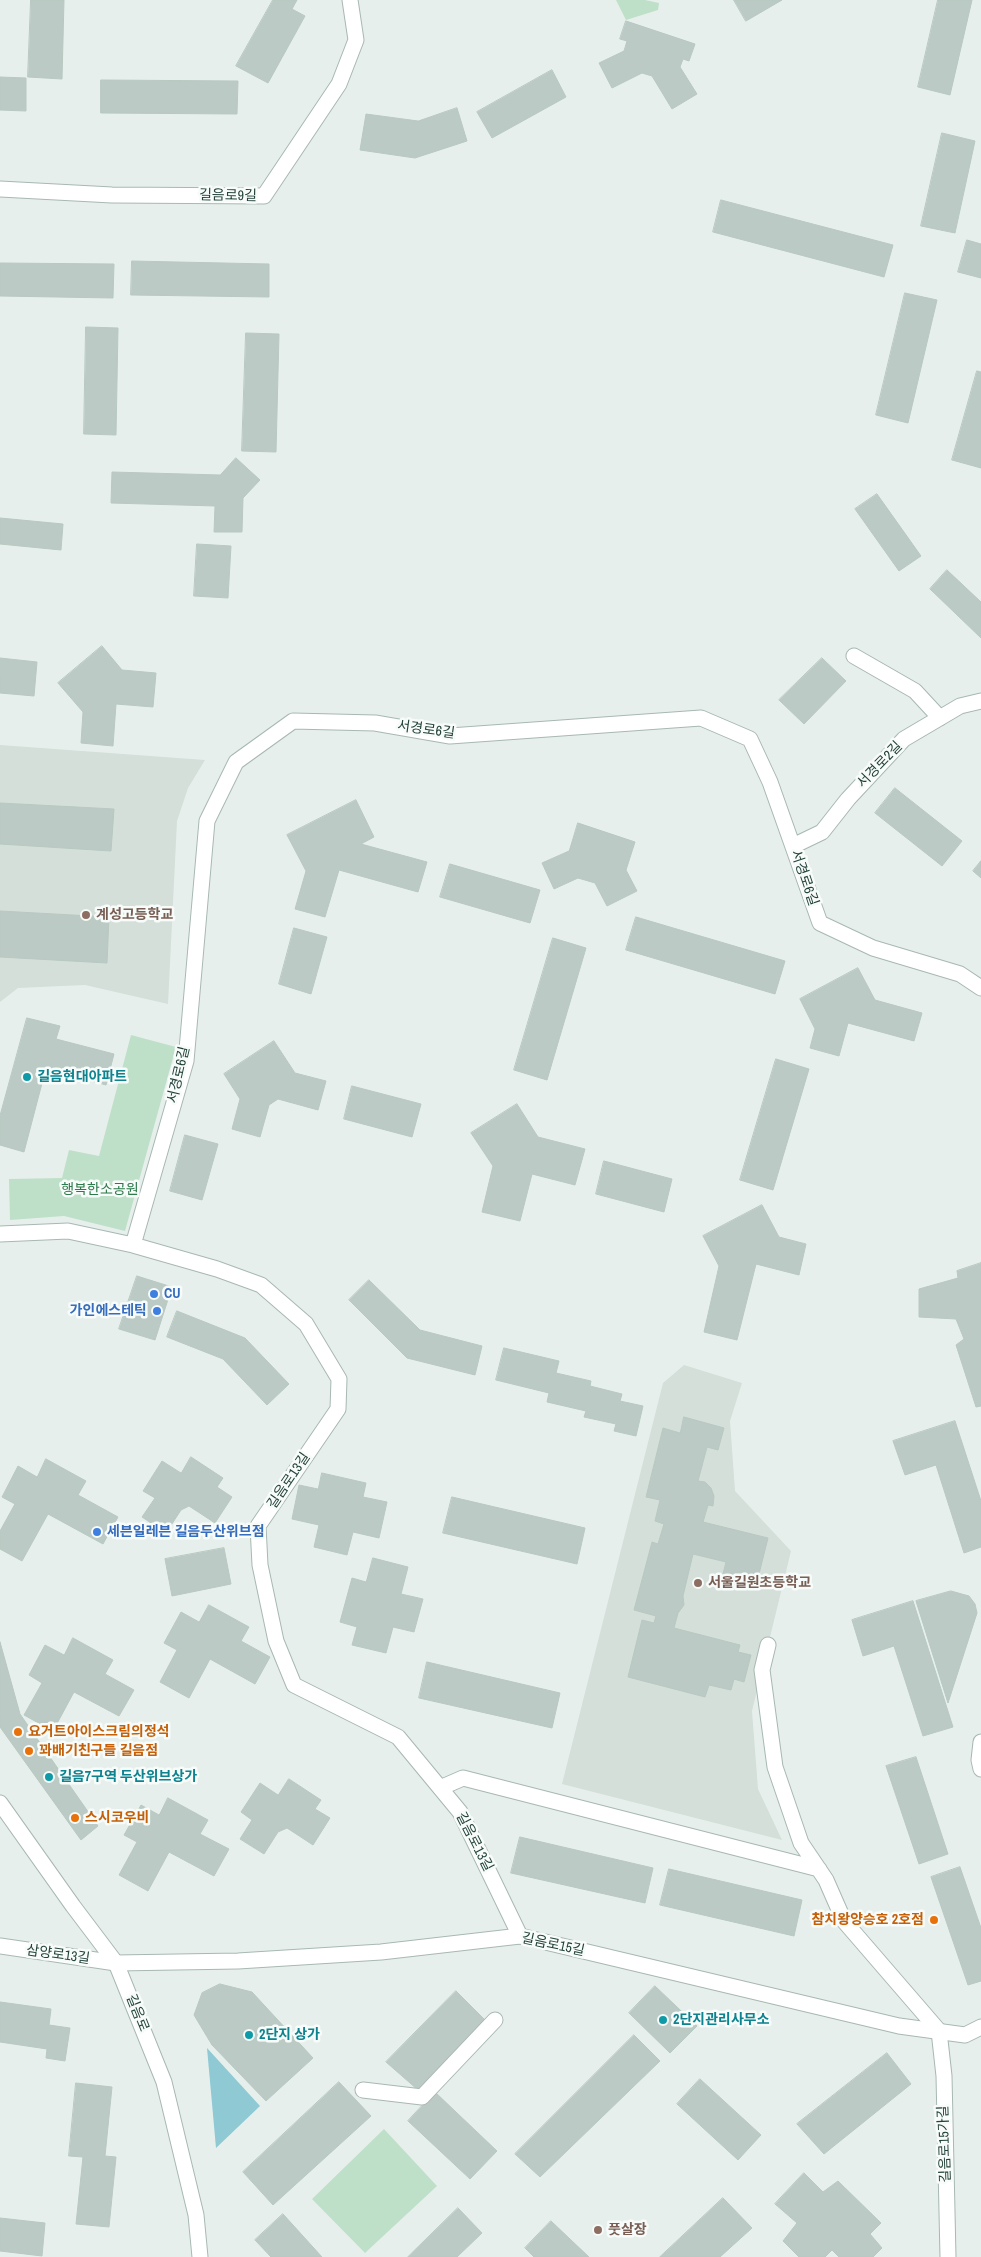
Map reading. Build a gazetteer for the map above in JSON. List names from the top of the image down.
{
  "streets": {
    "street": [
      "길음로9길",
      "서경로6길",
      "서경로2길",
      "길음로13길",
      "길음로15길",
      "삼양로13길",
      "길음로",
      "길음로15가길"
    ]
  },
  "crossings": [
    ["서경로6길", "서경로2길"],
    ["서경로6길", "길음로13길"],
    ["길음로13길", "길음로15길"],
    ["길음로15길", "삼양로13길"],
    ["길음로15길", "길음로"],
    ["길음로15길", "길음로15가길"],
    ["삼양로13길", "길음로"]
  ],
  "parks": ["행복한소공원"],
  "places": [
    "계성고등학교",
    "길음현대아파트",
    "CU",
    "가인에스테틱",
    "세븐일레븐 길음두산위브점",
    "서울길원초등학교",
    "요거트아이스크림의정석",
    "꽈배기친구들 길음점",
    "길음7구역 두산위브상가",
    "스시코우비",
    "참치왕양승호 2호점",
    "2단지관리사무소",
    "2단지 상가",
    "풋살장"
  ]
}
